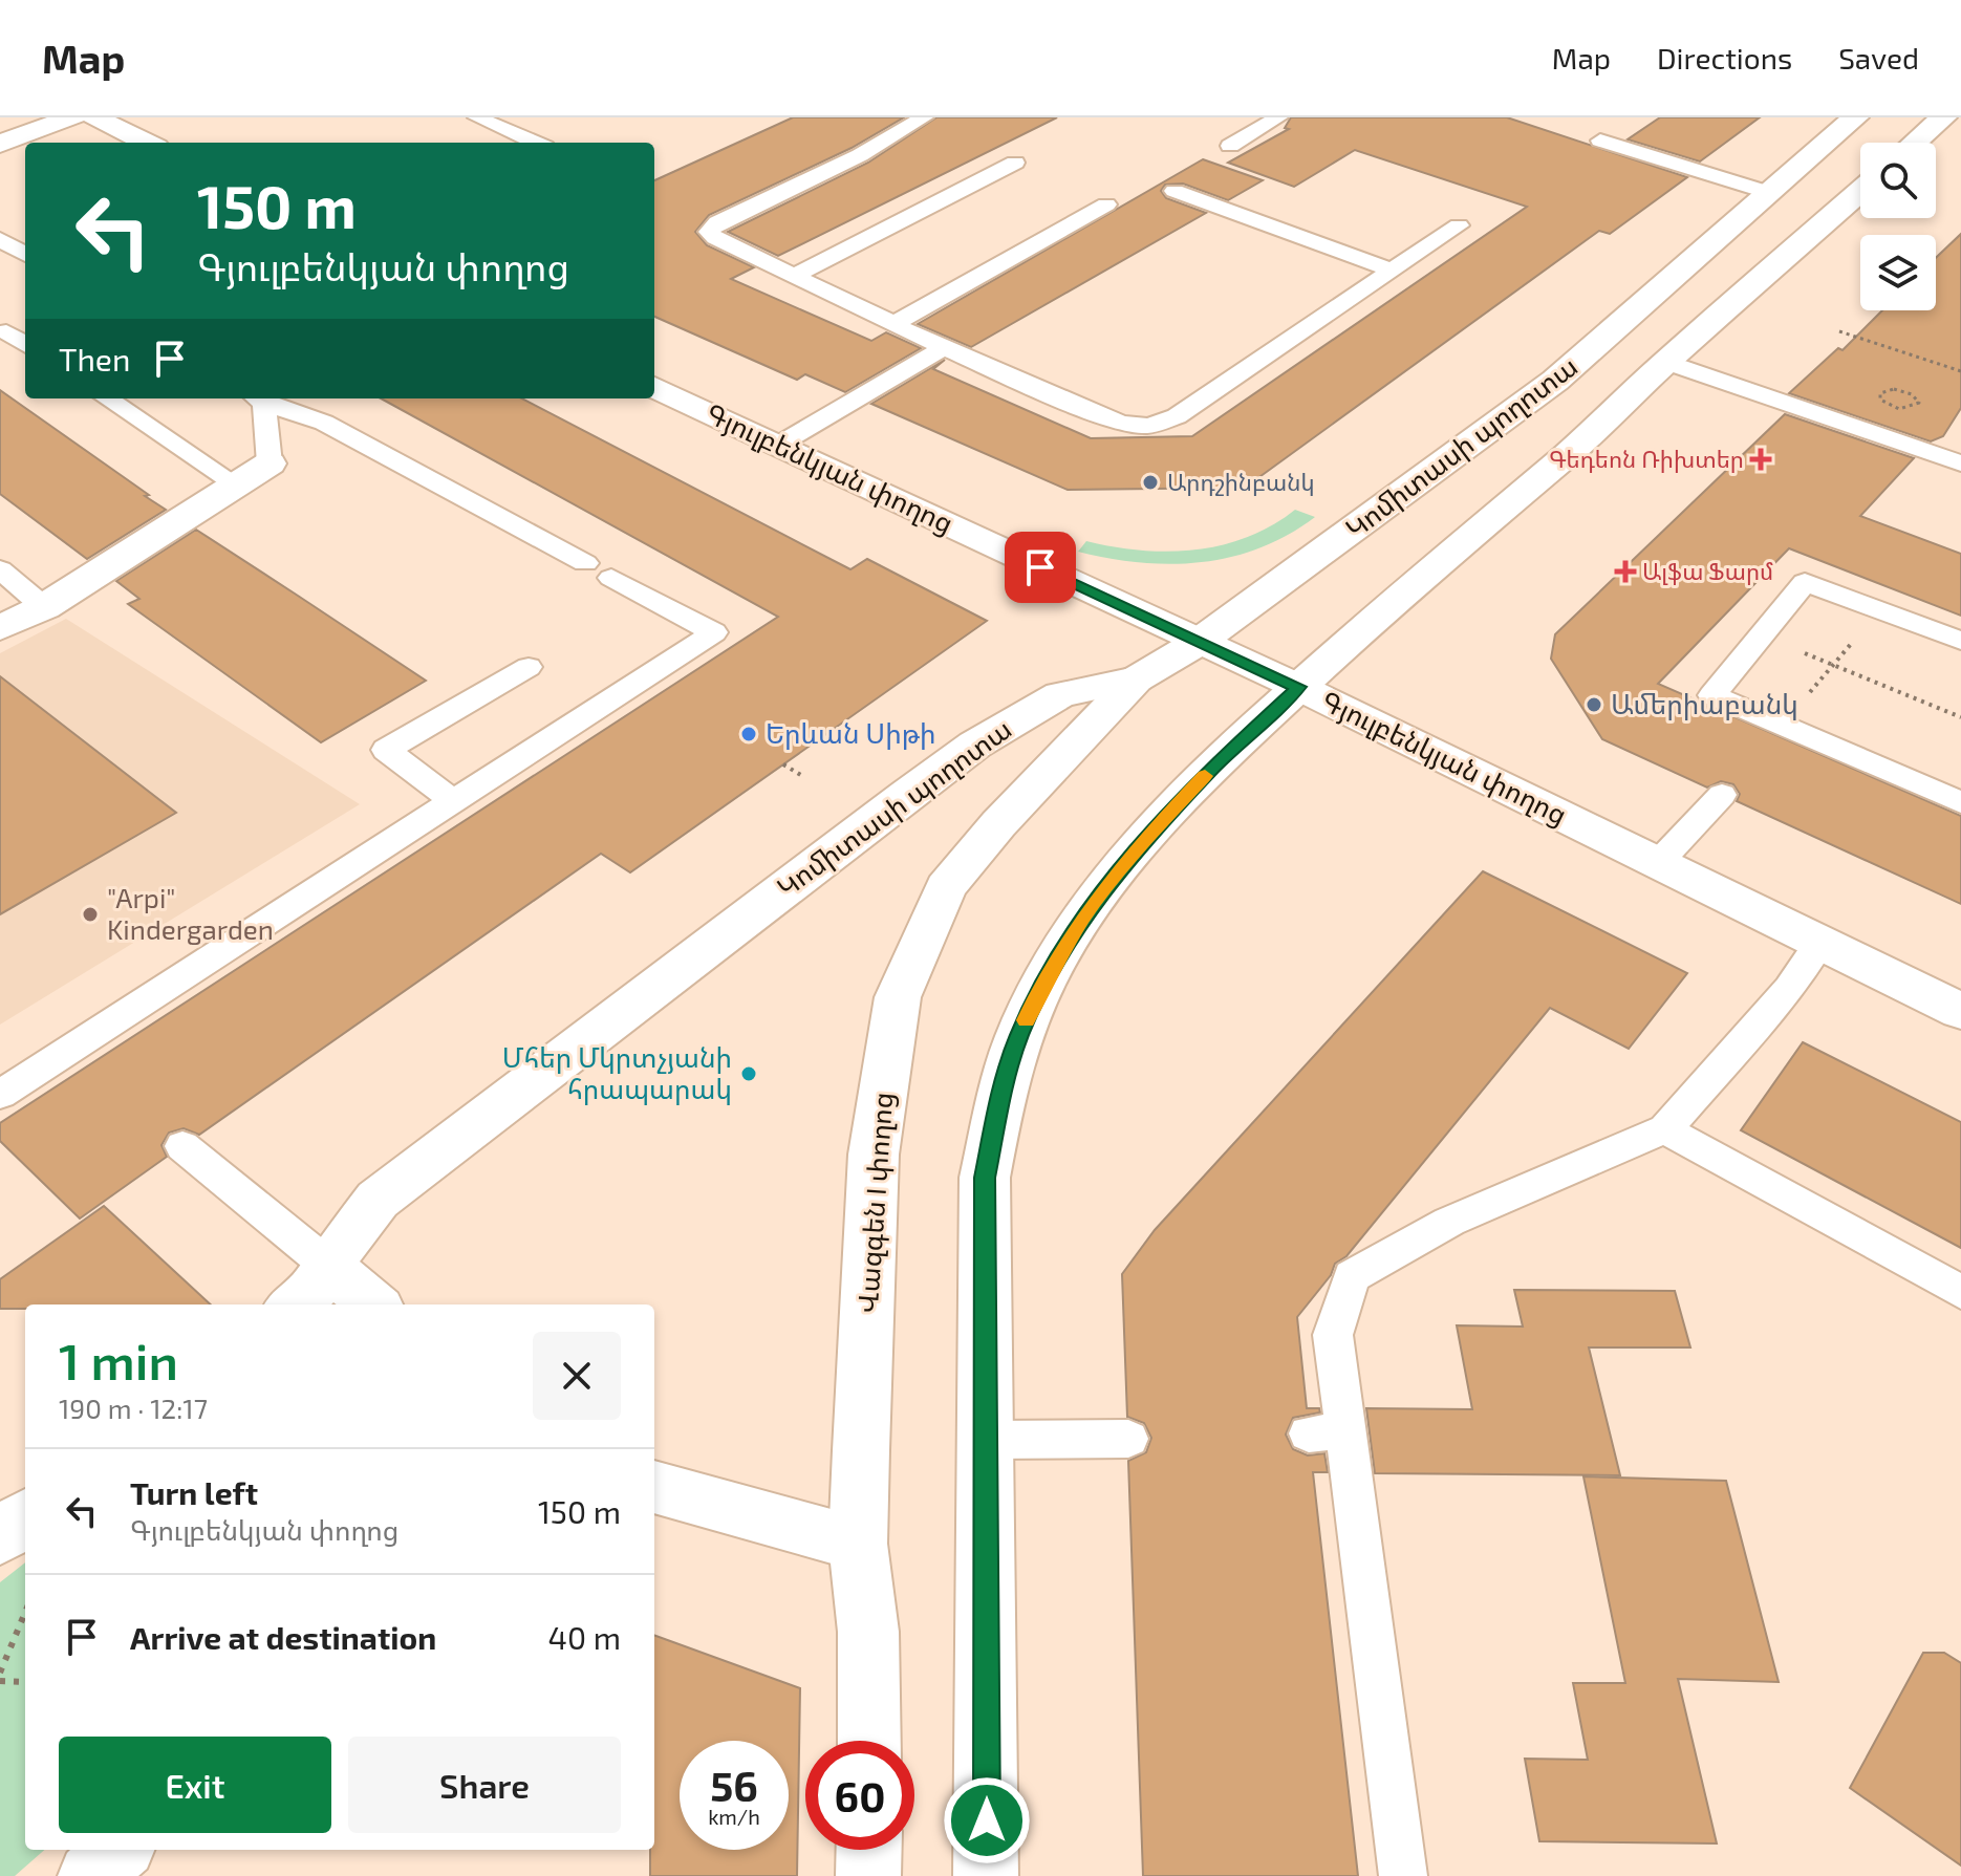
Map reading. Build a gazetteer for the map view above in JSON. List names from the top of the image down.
{
  "streets": {
    "main road": ["Կոմիտասի պողոտա", "Գյուլբենկյան փողոց", "Վազգեն I փողոց"]
  },
  "crossings": [
    ["Կոմիտասի պողոտա", "Գյուլբենկյան փողոց"],
    ["Կոմիտասի պողոտա", "Վազգեն I փողոց"]
  ],
  "places": {
    "health": ["Գեդեոն Ռիխտեր", "Ալֆա Ֆարմ"],
    "other": [
      "Արդշինբանկ",
      "Ամերիաբանկ",
      "Երևան Սիթի",
      "\"Arpi\" Kindergarden",
      "Մհեր Մկրտչյանի հրապարակ"
    ]
  },
  "page": {
    "header": "Map",
    "nav": ["Map", "Directions", "Saved"],
    "turn": ["150 m", "Գյուլբենկյան փողոց"],
    "then": "Then",
    "heading": ["1 min", "190 m · 12:17"],
    "list": [
      {
        "name": "Turn left",
        "note": "Գյուլբենկյան փողոց",
        "value": "150 m"
      },
      {
        "name": "Arrive at destination",
        "value": "40 m"
      }
    ],
    "buttons": ["Exit", "Share"],
    "speed": "56 km/h",
    "limit": "60"
  }
}
